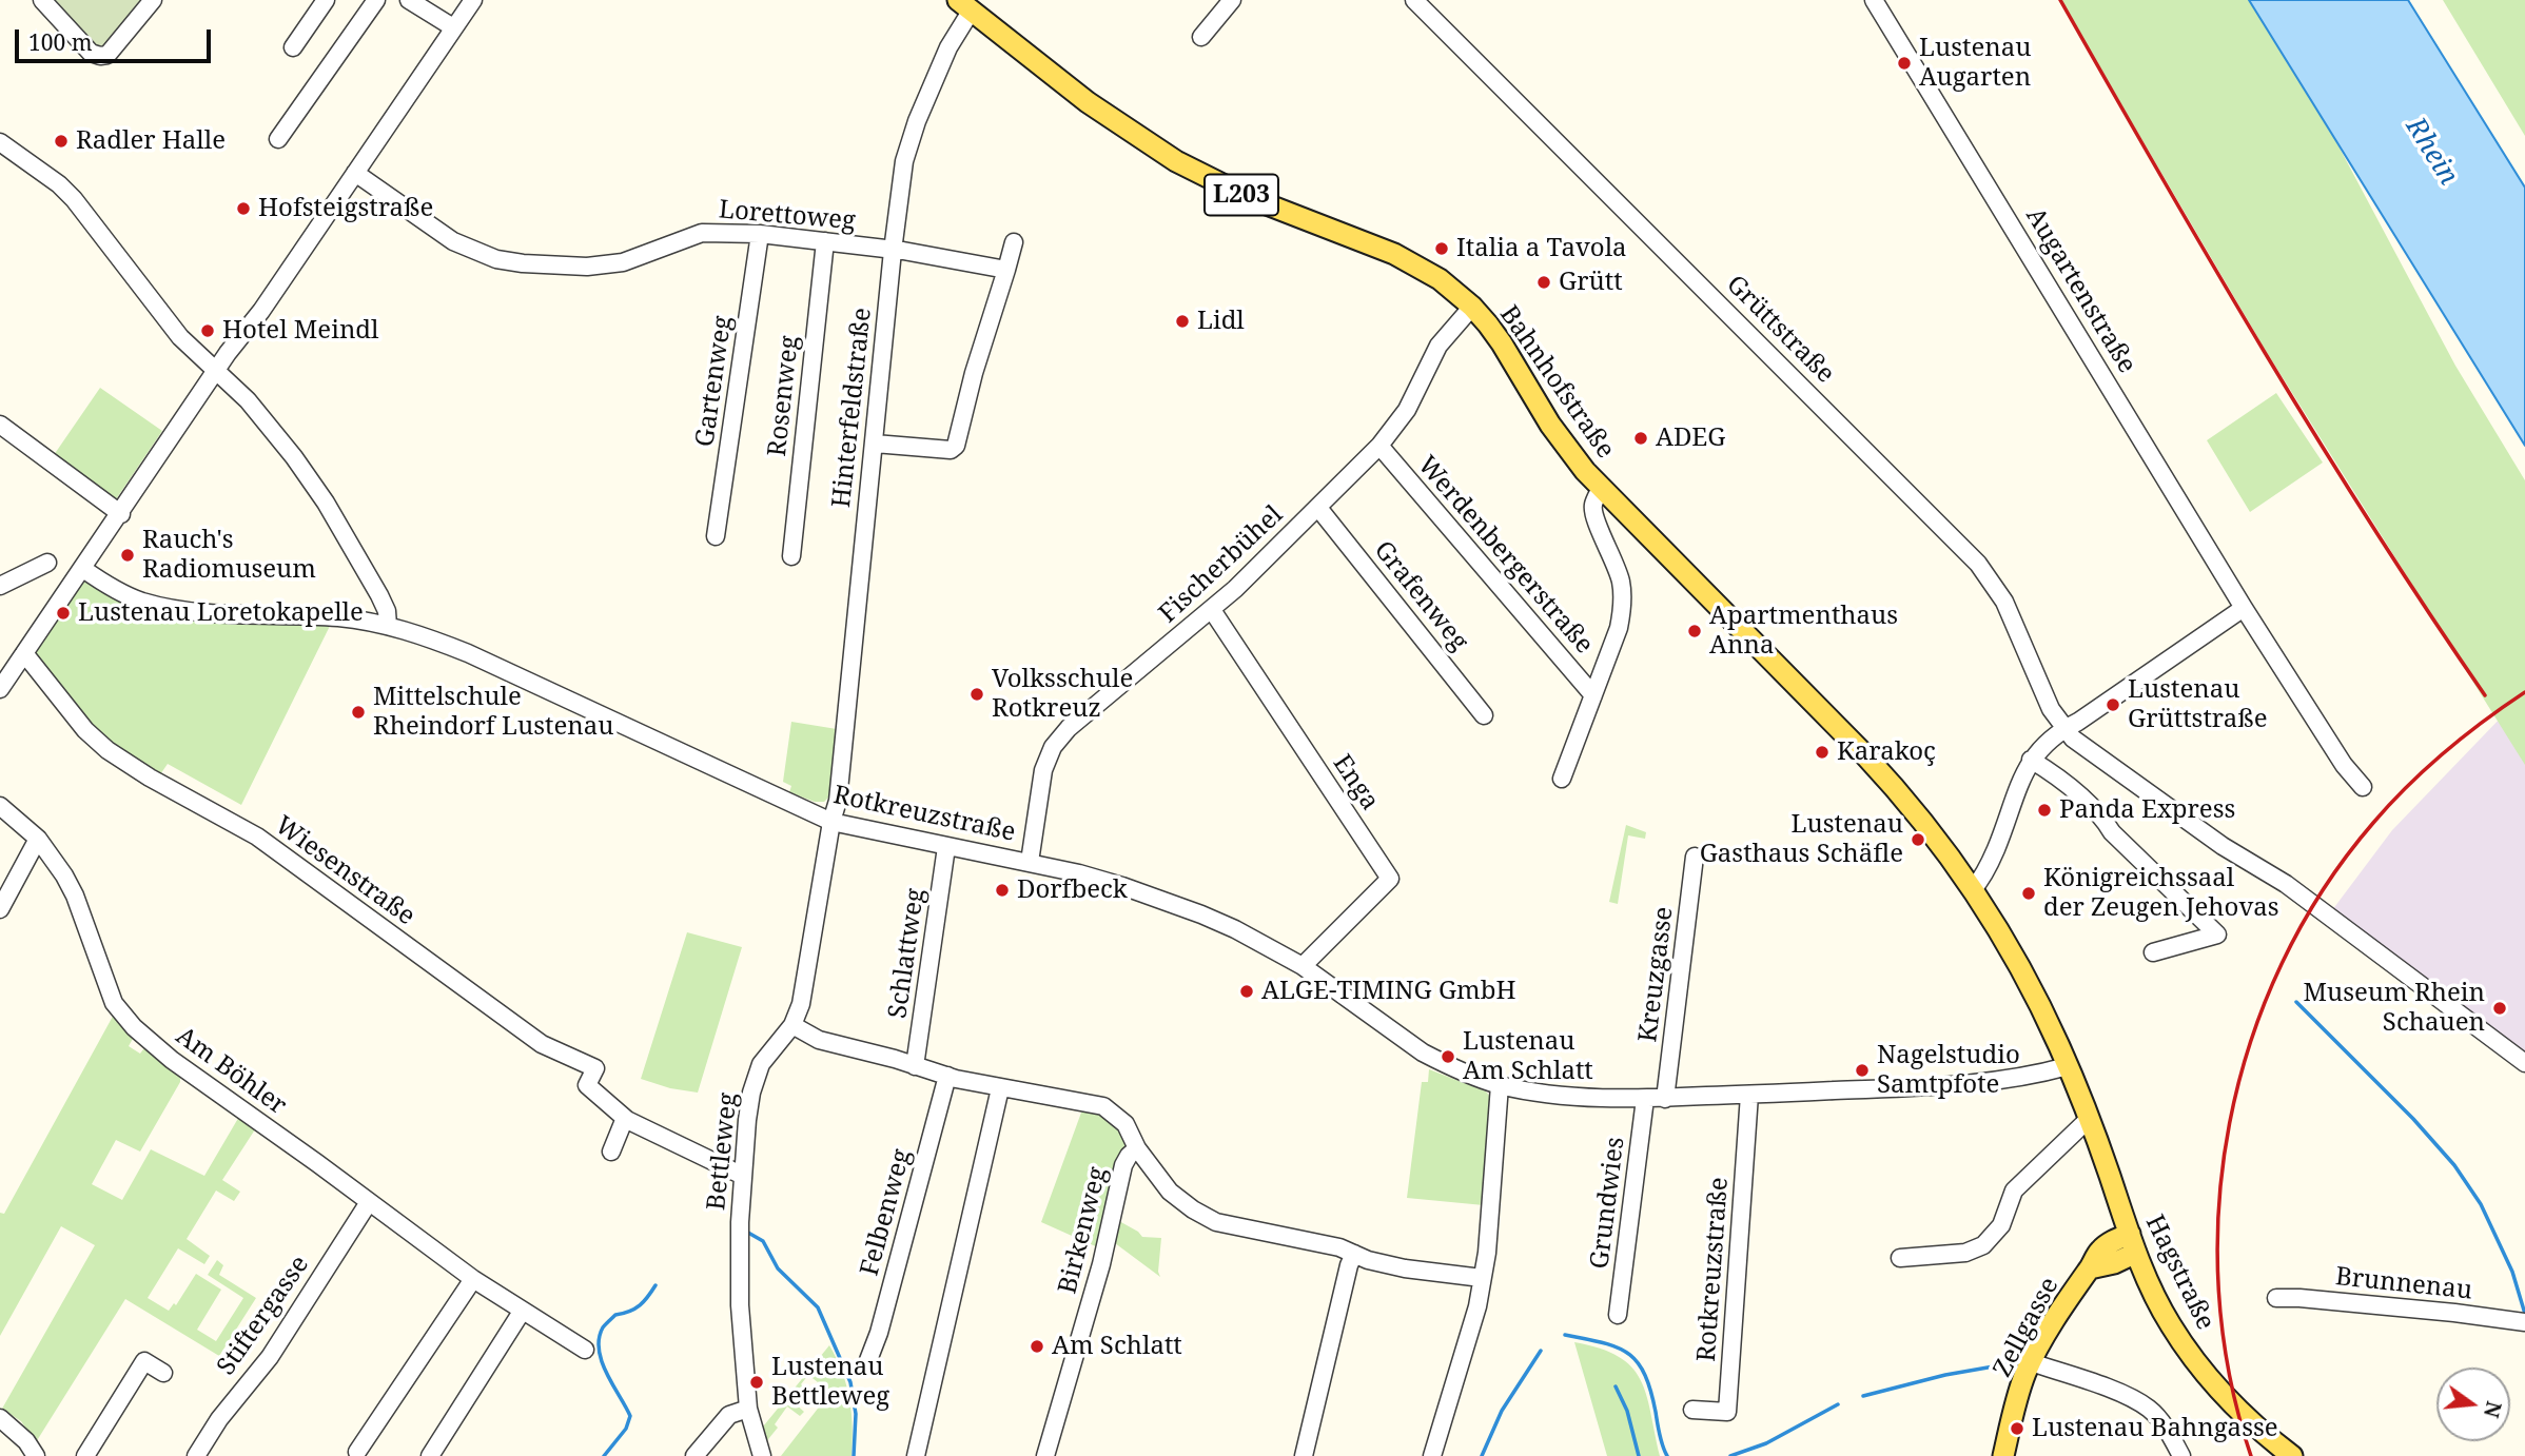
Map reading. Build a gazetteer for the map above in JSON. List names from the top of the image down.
{
  "streets": {
    "main road": [
      "L203",
      "Bahnhofstraße",
      "Hagstraße",
      "Zellgasse"
    ],
    "street": [
      "Lorettoweg",
      "Augartenstraße",
      "Grüttstraße",
      "Gartenweg",
      "Rosenweg",
      "Hinterfeldstraße",
      "Werdenbergerstraße",
      "Fischerbühel",
      "Grafenweg",
      "Enga",
      "Rotkreuzstraße",
      "Wiesenstraße",
      "Schlattweg",
      "Kreuzgasse",
      "Am Böhler",
      "Bettleweg",
      "Grundwies",
      "Felbenweg",
      "Birkenweg",
      "Brunnenau",
      "Stiftergasse"
    ]
  },
  "crossings": [
    ["Lorettoweg", "Gartenweg"],
    ["Lorettoweg", "Rosenweg"],
    ["Lorettoweg", "Hinterfeldstraße"],
    ["Bahnhofstraße", "Hinterfeldstraße"],
    ["Bahnhofstraße", "Werdenbergerstraße"],
    ["Bahnhofstraße", "Fischerbühel"],
    ["Bahnhofstraße", "Hagstraße"],
    ["Hinterfeldstraße", "Rotkreuzstraße"],
    ["Hinterfeldstraße", "Bettleweg"],
    ["Werdenbergerstraße", "Fischerbühel"],
    ["Fischerbühel", "Grafenweg"],
    ["Fischerbühel", "Enga"],
    ["Fischerbühel", "Rotkreuzstraße"],
    ["Enga", "Rotkreuzstraße"],
    ["Rotkreuzstraße", "Schlattweg"],
    ["Rotkreuzstraße", "Kreuzgasse"],
    ["Rotkreuzstraße", "Bettleweg"],
    ["Rotkreuzstraße", "Grundwies"],
    ["Rotkreuzstraße", "Hagstraße"],
    ["Wiesenstraße", "Bettleweg"],
    ["Am Böhler", "Stiftergasse"],
    ["Hagstraße", "Zellgasse"]
  ],
  "water": ["Rhein"],
  "places": [
    "Lustenau Augarten",
    "Radler Halle",
    "Hofsteigstraße",
    "Italia a Tavola",
    "Grütt",
    "Lidl",
    "Hotel Meindl",
    "ADEG",
    "Rauch's Radiomuseum",
    "Lustenau Loretokapelle",
    "Apartmenthaus Anna",
    "Volksschule Rotkreuz",
    "Lustenau Grüttstraße",
    "Mittelschule Rheindorf Lustenau",
    "Karakoç",
    "Panda Express",
    "Lustenau Gasthaus Schäfle",
    "Dorfbeck",
    "Königreichssaal der Zeugen Jehovas",
    "ALGE-TIMING GmbH",
    "Museum Rhein Schauen",
    "Lustenau Am Schlatt",
    "Nagelstudio Samtpfote",
    "Am Schlatt",
    "Lustenau Bettleweg",
    "Lustenau Bahngasse"
  ],
  "scale_bar": "100 m",
  "north": "right"
}
